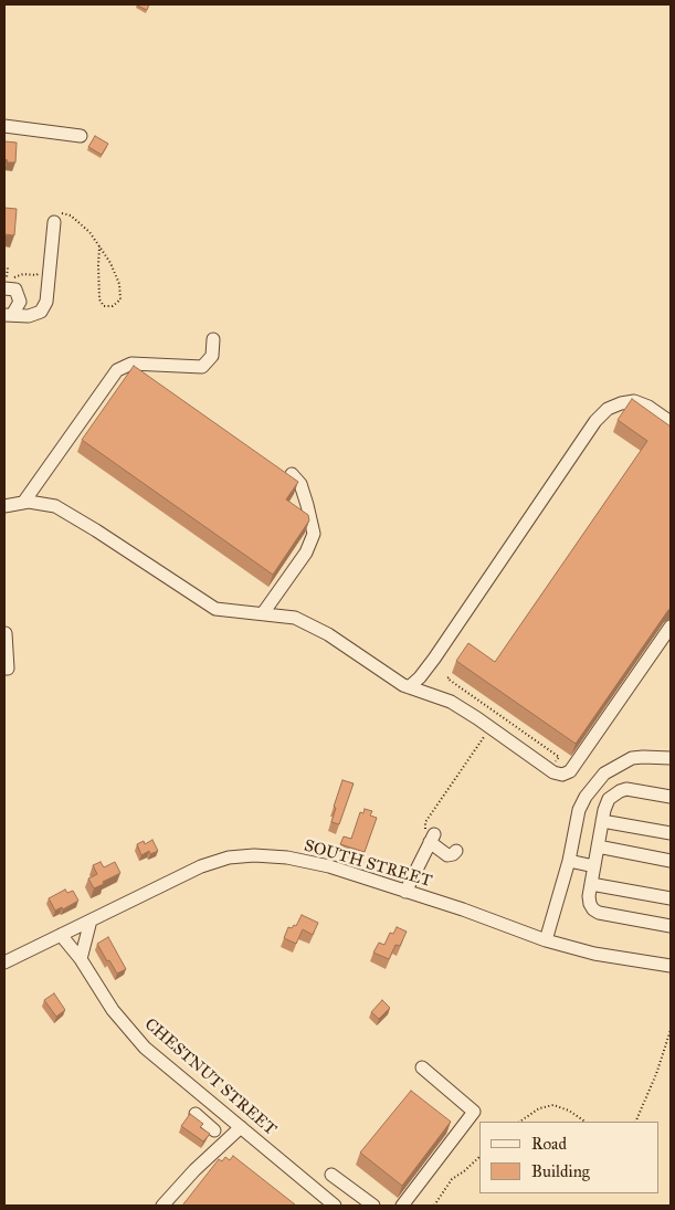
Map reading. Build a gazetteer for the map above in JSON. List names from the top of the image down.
{
  "streets": {
    "street": ["SOUTH STREET", "CHESTNUT STREET"]
  },
  "crossings": [
    ["SOUTH STREET", "CHESTNUT STREET"]
  ],
  "legend": ["Road", "Building"]
}
